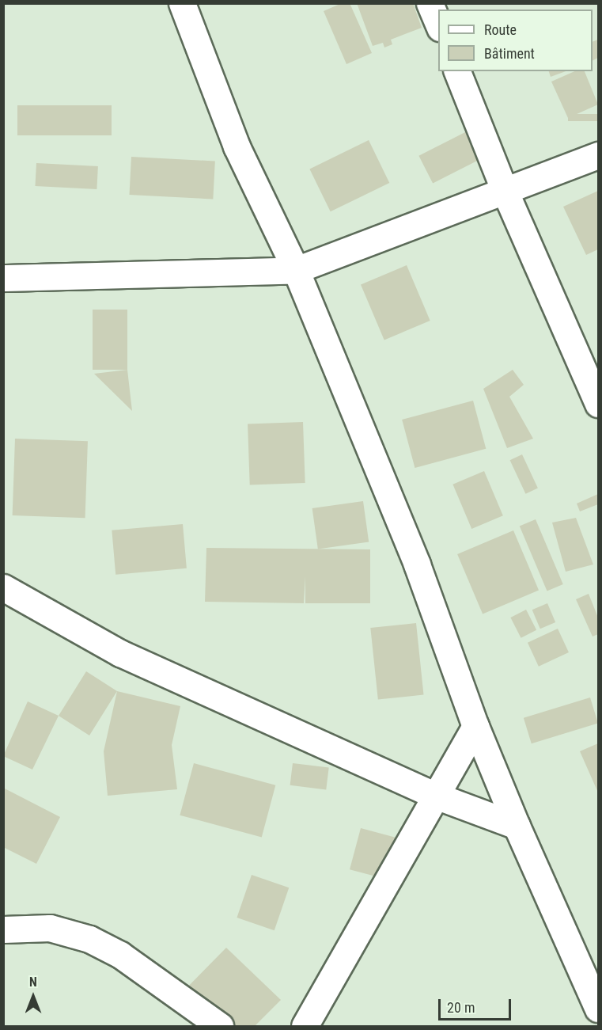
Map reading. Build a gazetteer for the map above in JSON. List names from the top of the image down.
{
  "legend": ["Route", "Bâtiment"],
  "scale_bar": "20 m",
  "north": "top"
}
